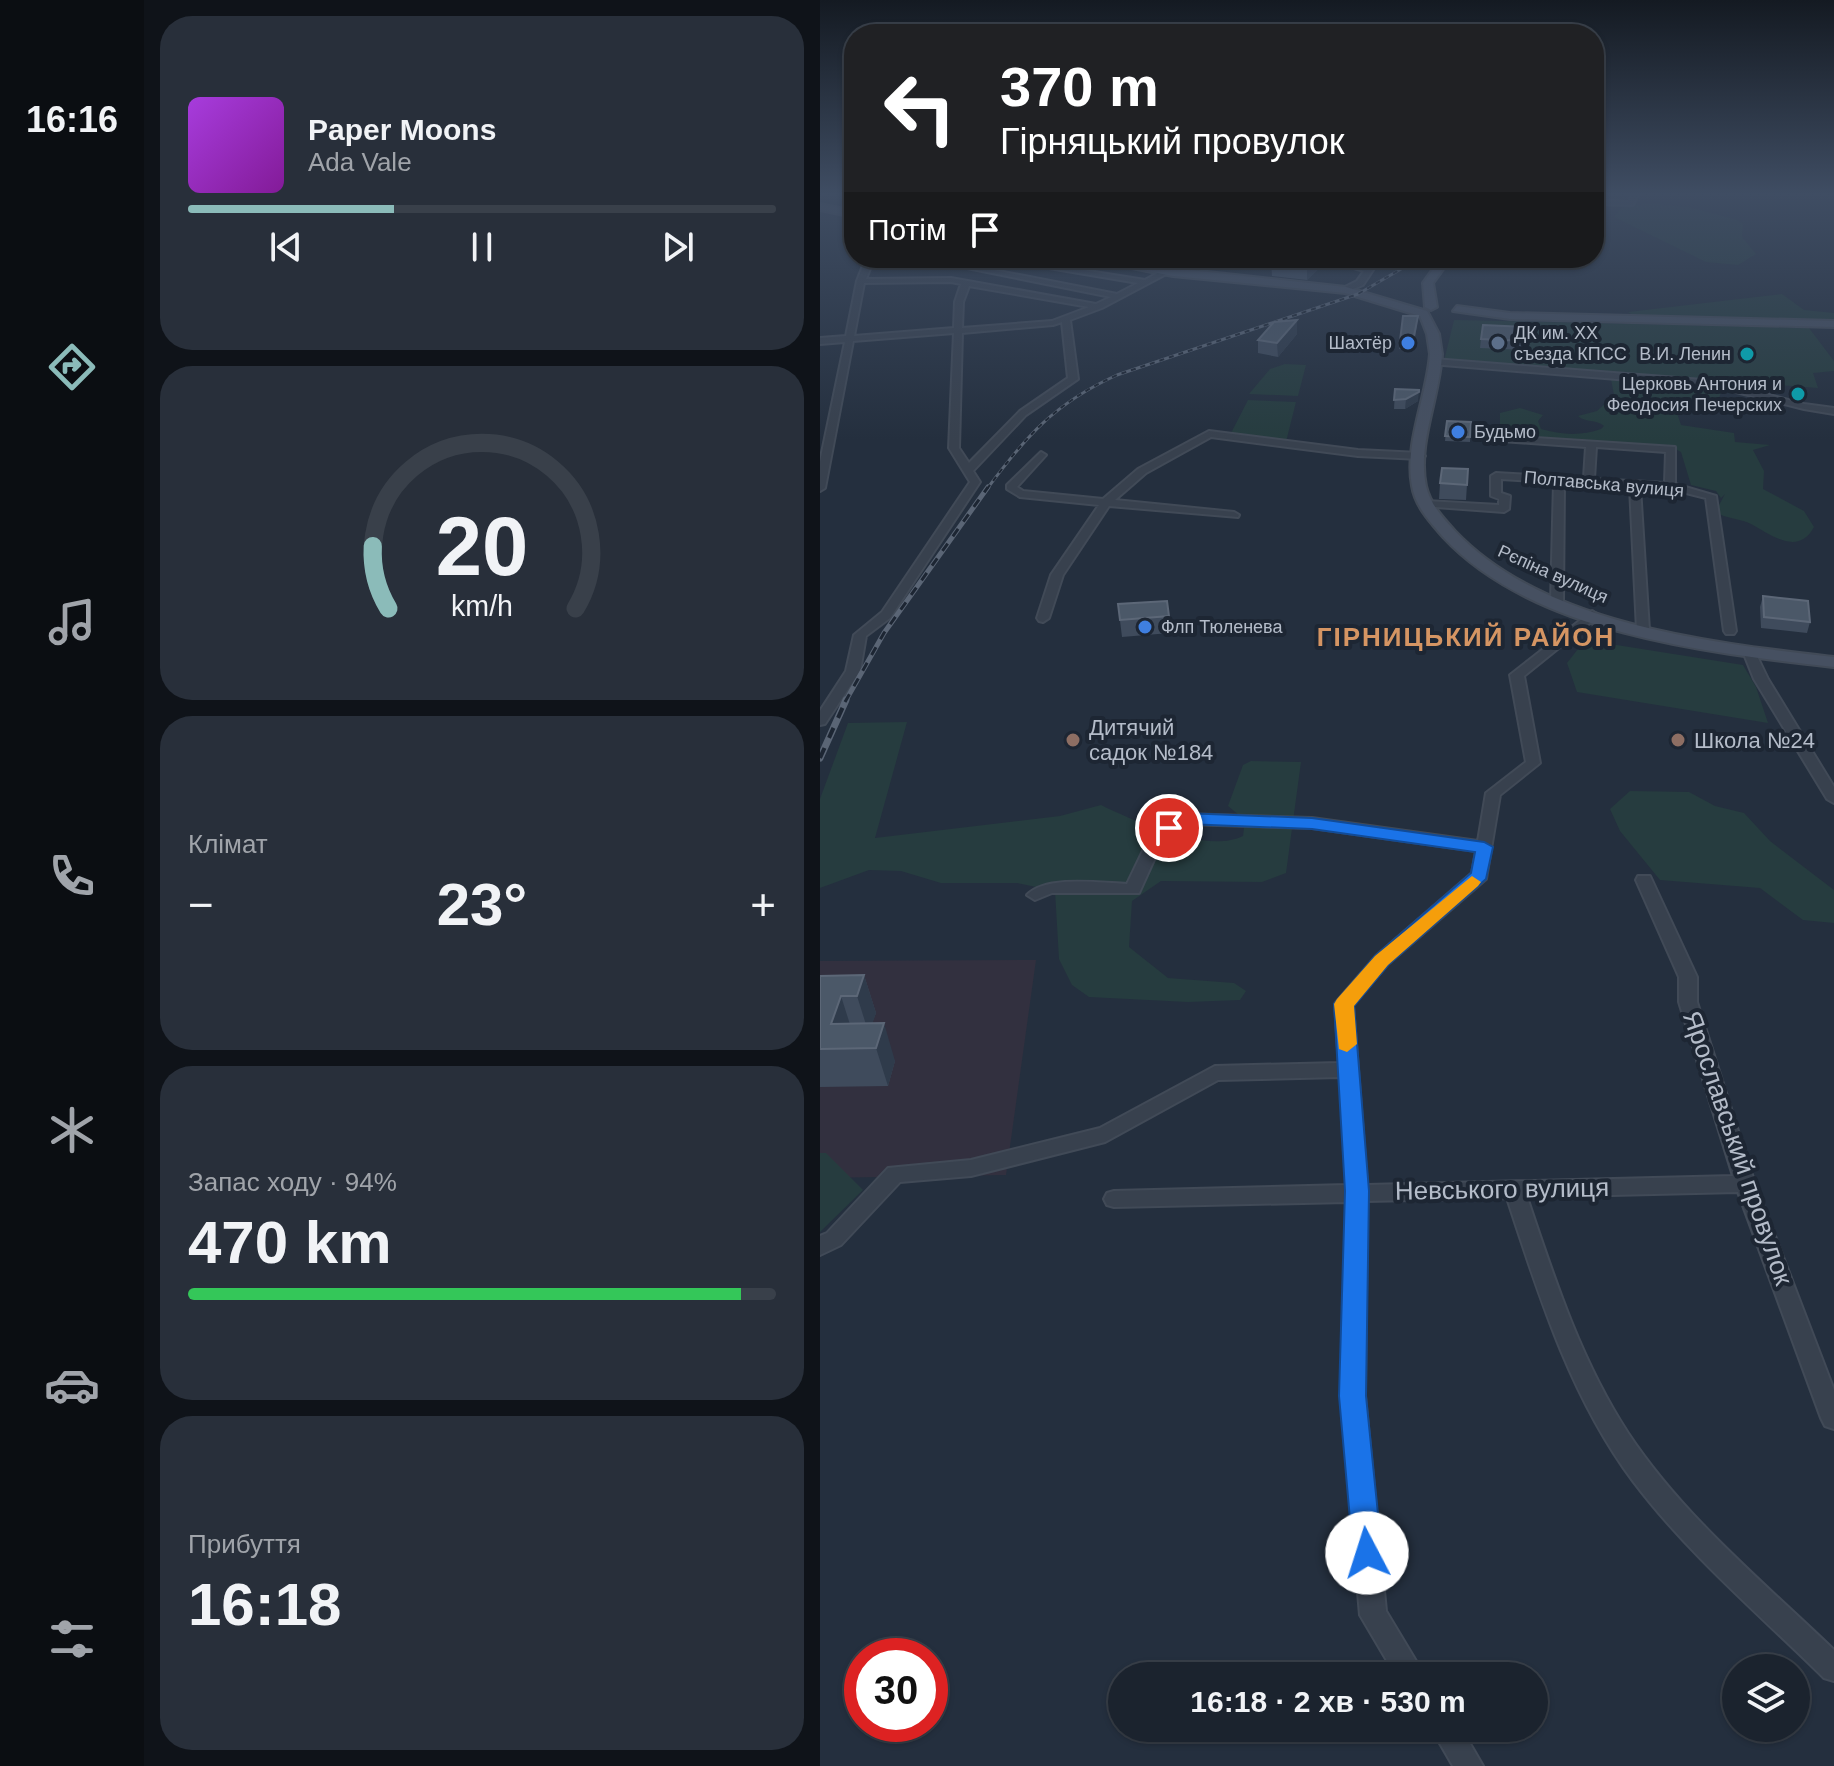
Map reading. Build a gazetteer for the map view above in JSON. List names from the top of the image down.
{
  "streets": {
    "street": [
      "Полтавська вулиця",
      "Рєпіна вулиця",
      "Ярославський провулок",
      "Невського вулиця"
    ]
  },
  "crossings": [
    ["Полтавська вулиця", "Рєпіна вулиця"],
    ["Ярославський провулок", "Невського вулиця"]
  ],
  "districts": ["ГІРНИЦЬКИЙ РАЙОН"],
  "places": [
    "Шахтёр",
    "ДК им. XX съезда КПСС",
    "В.И. Ленин",
    "Церковь Антония и Феодосия Печерских",
    "Будьмо",
    "Флп Тюленева",
    "Дитячий садок №184",
    "Школа №24"
  ],
  "page": {
    "tabs": "16:16",
    "turn": ["370 m", "Гірняцький провулок"],
    "song": ["Paper Moons", "Ada Vale"],
    "then": "Потім",
    "tile": [
      "Клімат",
      ["Запас ходу · 94%", "470 km"],
      ["Прибуття", "16:18"]
    ],
    "heat": ["−", "23°", "+"],
    "limit": "30",
    "trip": "16:18 · 2 хв · 530 m",
    "gauge": ["20", "km/h"]
  }
}
